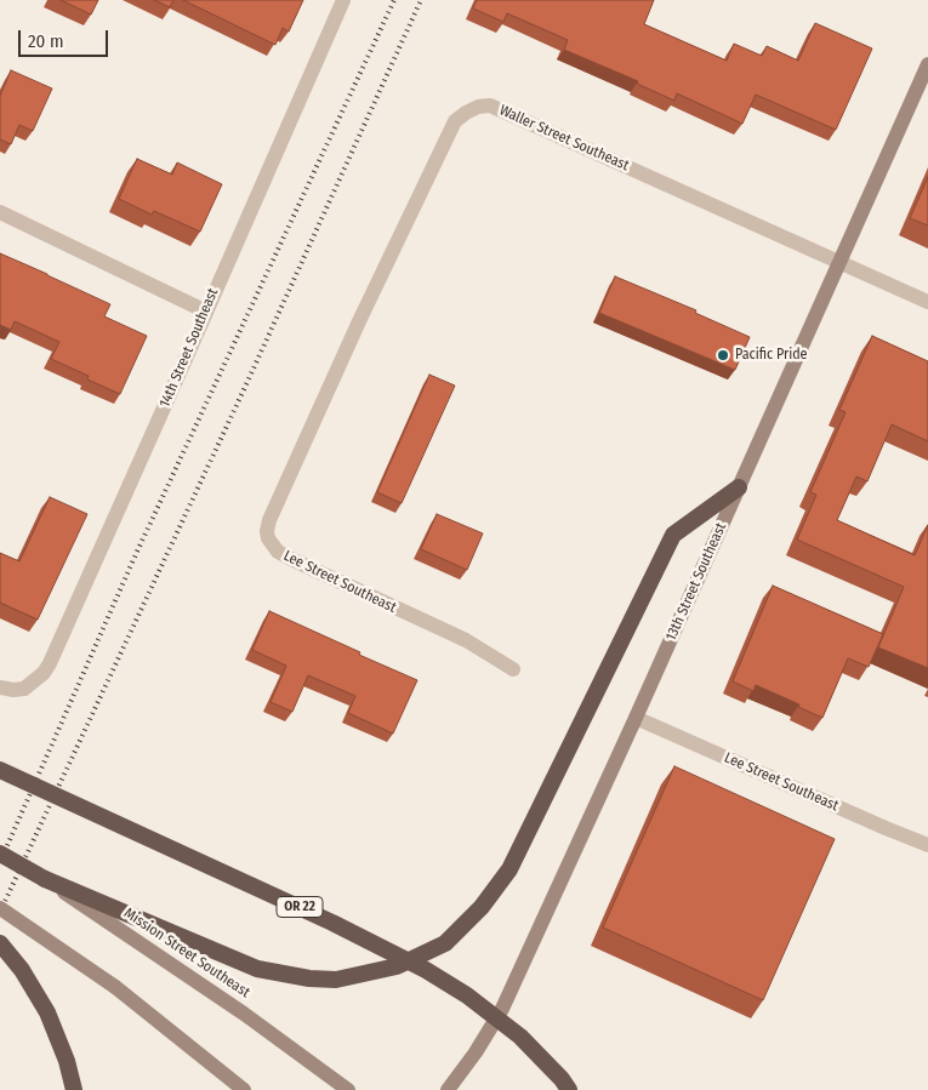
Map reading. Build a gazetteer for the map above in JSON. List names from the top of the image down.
{
  "streets": {
    "highway": ["OR 22", "Mission Street Southeast"],
    "main road": ["13th Street Southeast"],
    "street": ["Waller Street Southeast", "14th Street Southeast", "Lee Street Southeast"]
  },
  "crossings": [
    ["Waller Street Southeast", "Lee Street Southeast"],
    ["Waller Street Southeast", "13th Street Southeast"],
    ["Lee Street Southeast", "13th Street Southeast"]
  ],
  "places": ["Pacific Pride"],
  "scale_bar": "20 m"
}
